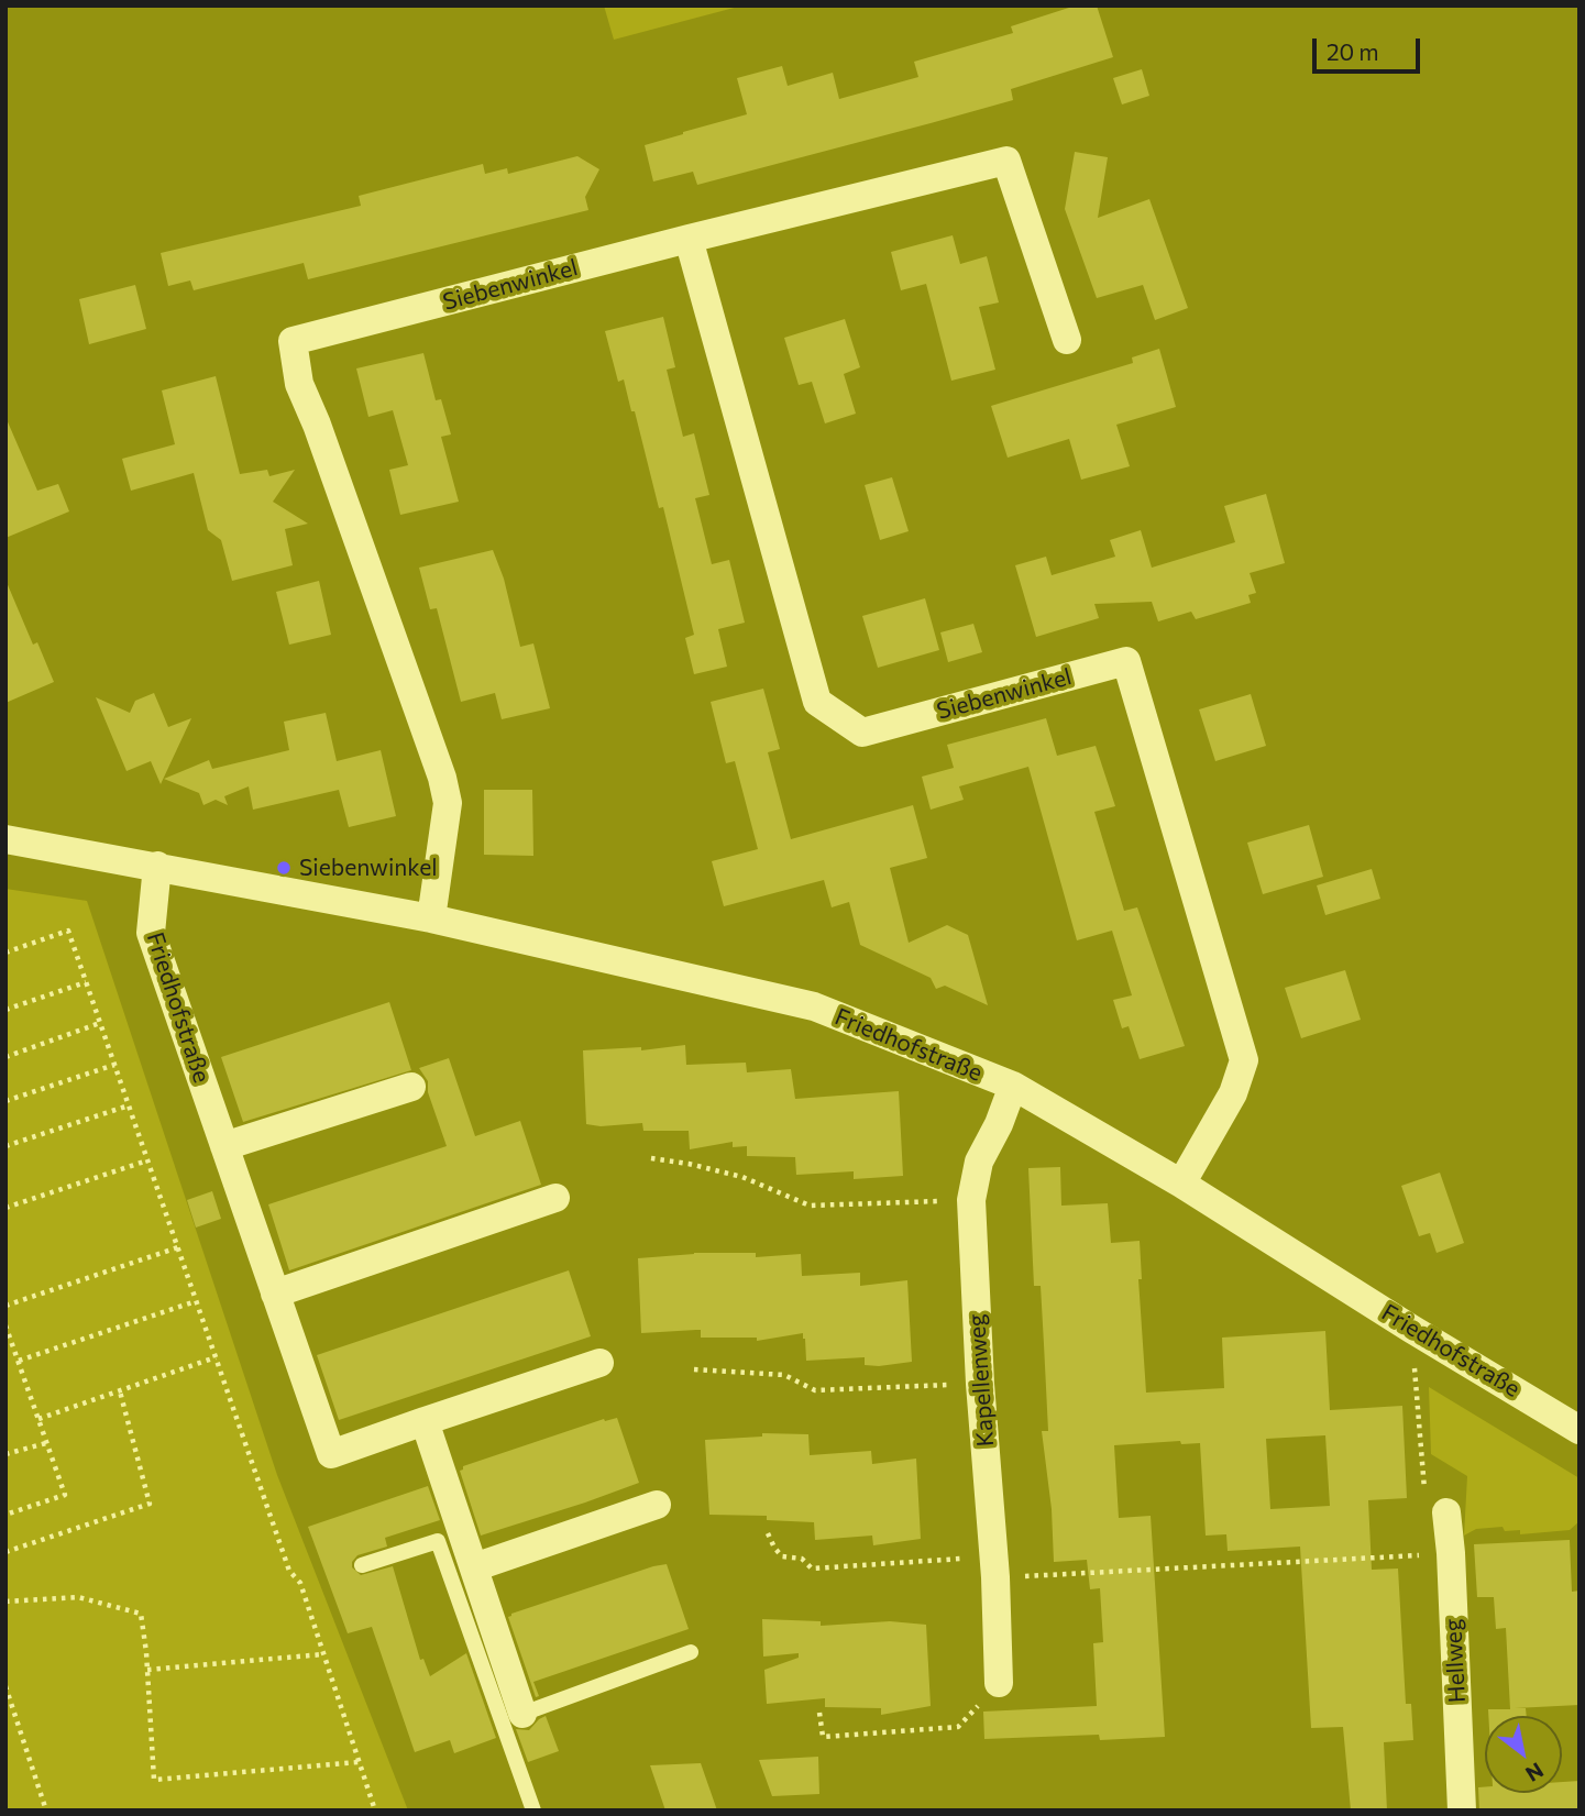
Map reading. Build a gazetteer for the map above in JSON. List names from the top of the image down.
{
  "streets": {
    "street": [
      "Siebenwinkel",
      "Friedhofstraße",
      "Kapellenweg",
      "Hellweg"
    ]
  },
  "crossings": [
    ["Siebenwinkel", "Friedhofstraße"],
    ["Friedhofstraße", "Kapellenweg"]
  ],
  "places": ["Siebenwinkel"],
  "scale_bar": "20 m",
  "north": "bottom right"
}
